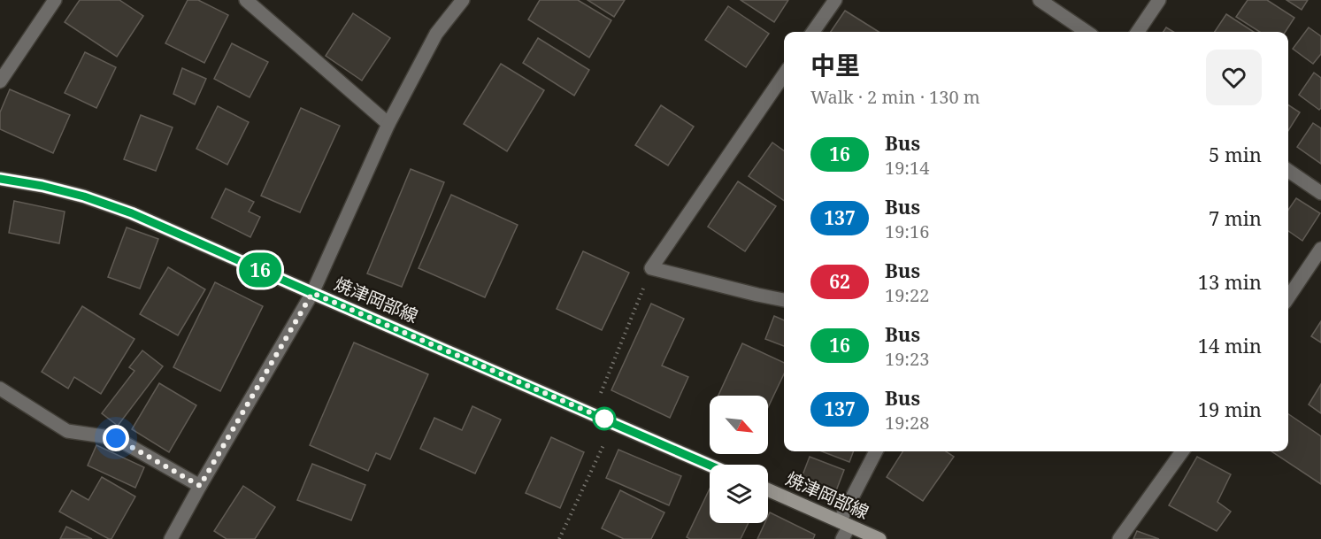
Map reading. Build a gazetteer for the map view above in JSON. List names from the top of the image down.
{
  "streets": {
    "main road": ["焼津岡部線"]
  },
  "lines": ["bus line 16"],
  "north": "bottom right",
  "page": {
    "on_map": "16",
    "heading": ["中里", "Walk · 2 min · 130 m"],
    "list": [
      {
        "mark": "16",
        "name": "Bus",
        "note": "19:14",
        "value": "5 min"
      },
      {
        "mark": "137",
        "name": "Bus",
        "note": "19:16",
        "value": "7 min"
      },
      {
        "mark": "62",
        "name": "Bus",
        "note": "19:22",
        "value": "13 min"
      },
      {
        "mark": "16",
        "name": "Bus",
        "note": "19:23",
        "value": "14 min"
      },
      {
        "mark": "137",
        "name": "Bus",
        "note": "19:28",
        "value": "19 min"
      }
    ]
  }
}
